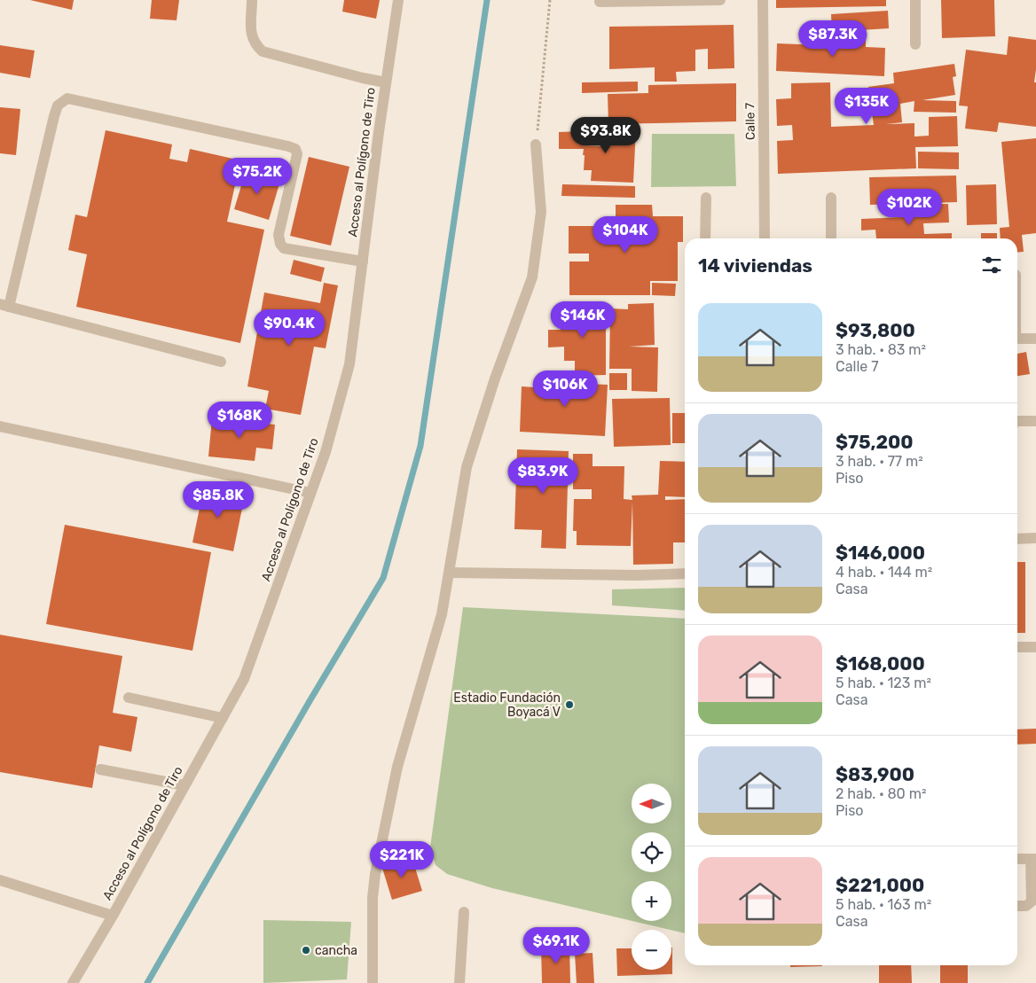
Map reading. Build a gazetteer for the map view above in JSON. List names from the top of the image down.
{
  "streets": {
    "street": ["Calle 7", "Acceso al Polígono de Tiro"]
  },
  "places": ["Estadio Fundación Boyacá V", "cancha"],
  "north": "left",
  "page": {
    "price": [
      "$87.3K",
      "$135K",
      "$93.8K",
      "$75.2K",
      "$102K",
      "$104K",
      "$146K",
      "$90.4K",
      "$106K",
      "$168K",
      "$83.9K",
      "$85.8K",
      "$221K",
      "$69.1K"
    ],
    "heading": "14 viviendas",
    "list": [
      {
        "name": "$93,800",
        "note": "3 hab. · 83 m² · Calle 7"
      },
      {
        "name": "$75,200",
        "note": "3 hab. · 77 m² · Piso"
      },
      {
        "name": "$146,000",
        "note": "4 hab. · 144 m² · Casa"
      },
      {
        "name": "$168,000",
        "note": "5 hab. · 123 m² · Casa"
      },
      {
        "name": "$83,900",
        "note": "2 hab. · 80 m² · Piso"
      },
      {
        "name": "$221,000",
        "note": "5 hab. · 163 m² · Casa"
      }
    ],
    "map_buttons": ["+", "−"]
  }
}
